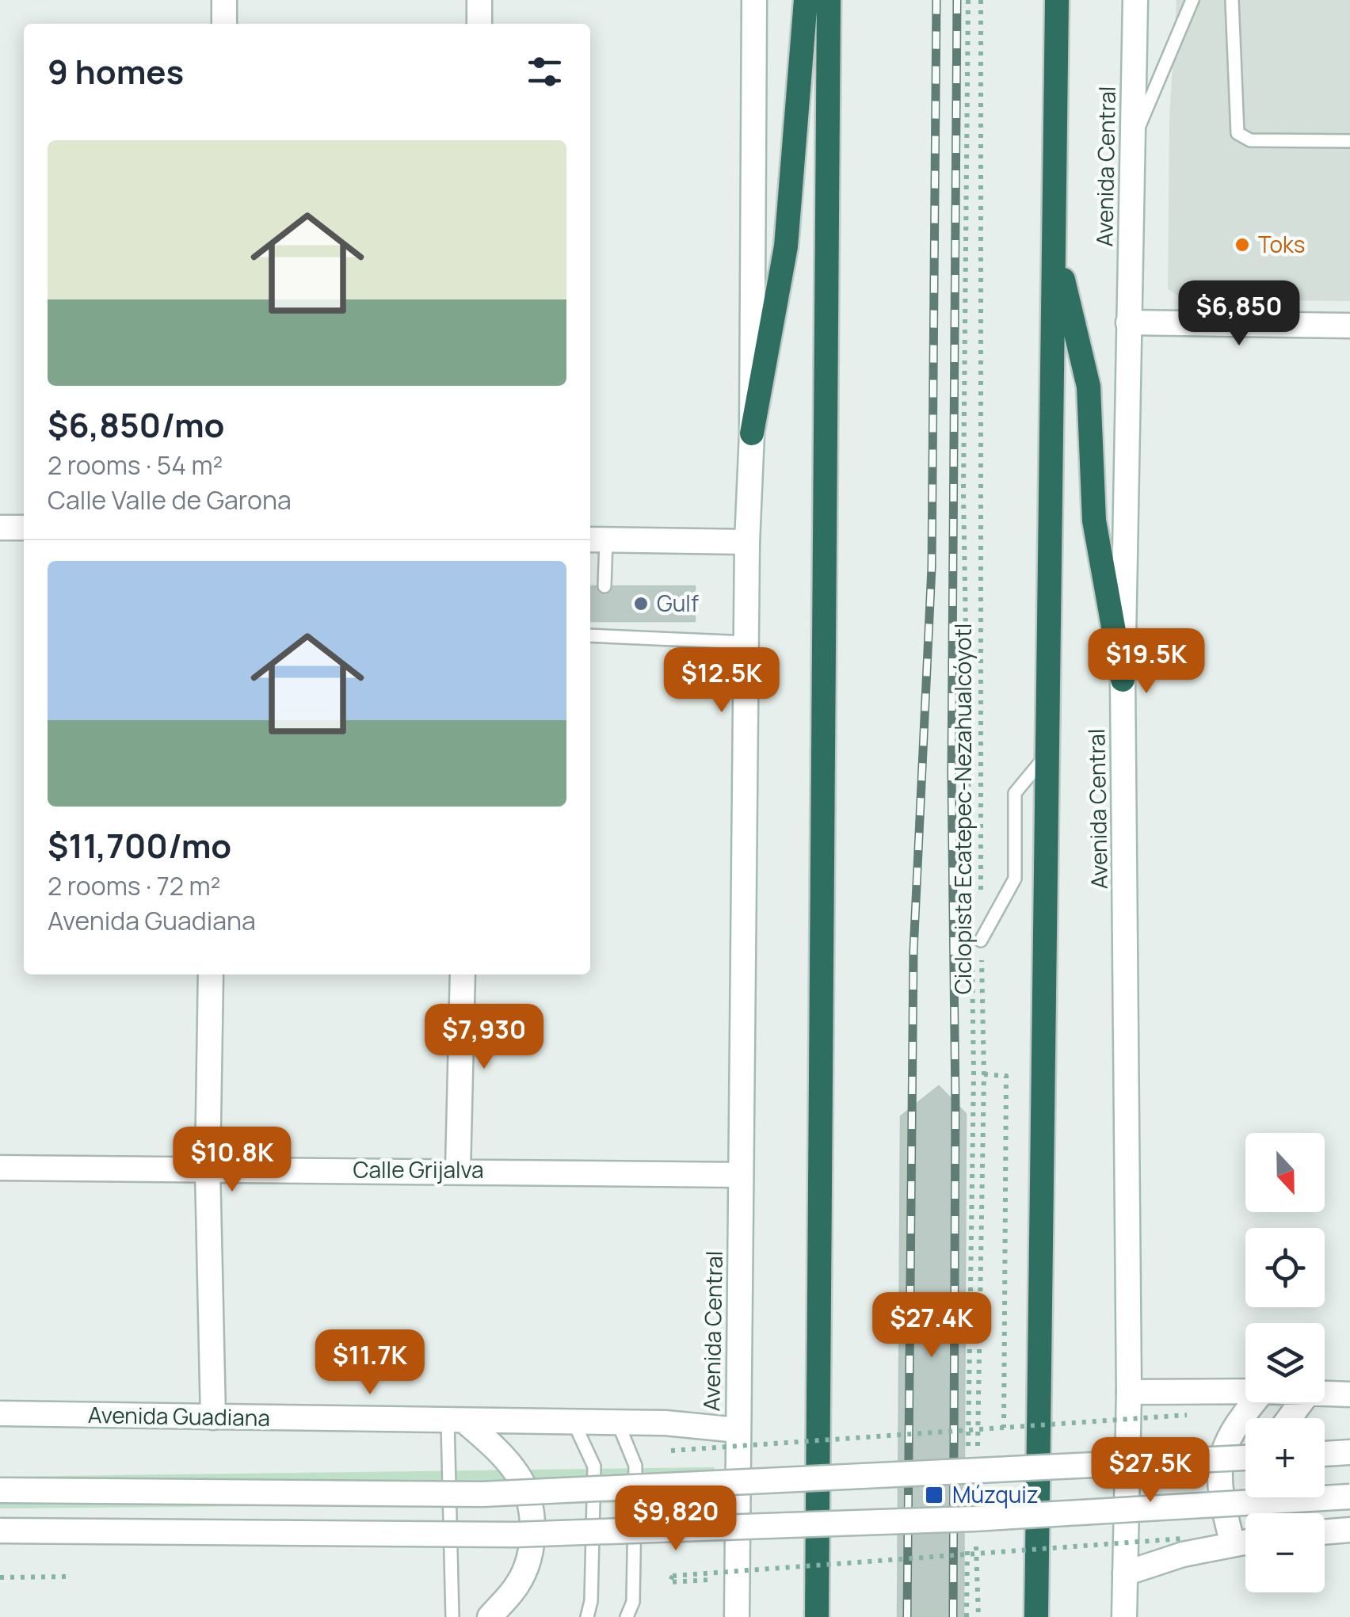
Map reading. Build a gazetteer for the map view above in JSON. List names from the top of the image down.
{
  "streets": {
    "street": ["Avenida Central", "Calle Grijalva", "Avenida Guadiana"],
    "path": ["Ciclopista Ecatepec-Nezahualcóyotl"]
  },
  "crossings": [
    ["Avenida Central", "Calle Grijalva"],
    ["Avenida Central", "Avenida Guadiana"]
  ],
  "places": {
    "other": ["Toks", "Gulf"],
    "transit": ["Múzquiz"]
  },
  "north": "bottom",
  "page": {
    "heading": "9 homes",
    "list": [
      {
        "name": "$6,850/mo",
        "note": "2 rooms · 54 m² · Calle Valle de Garona"
      },
      {
        "name": "$11,700/mo",
        "note": "2 rooms · 72 m² · Avenida Guadiana"
      }
    ],
    "price": [
      "$6,850",
      "$19.5K",
      "$12.5K",
      "$7,930",
      "$10.8K",
      "$27.4K",
      "$11.7K",
      "$27.5K",
      "$9,820"
    ],
    "map_buttons": ["+", "−"]
  }
}
